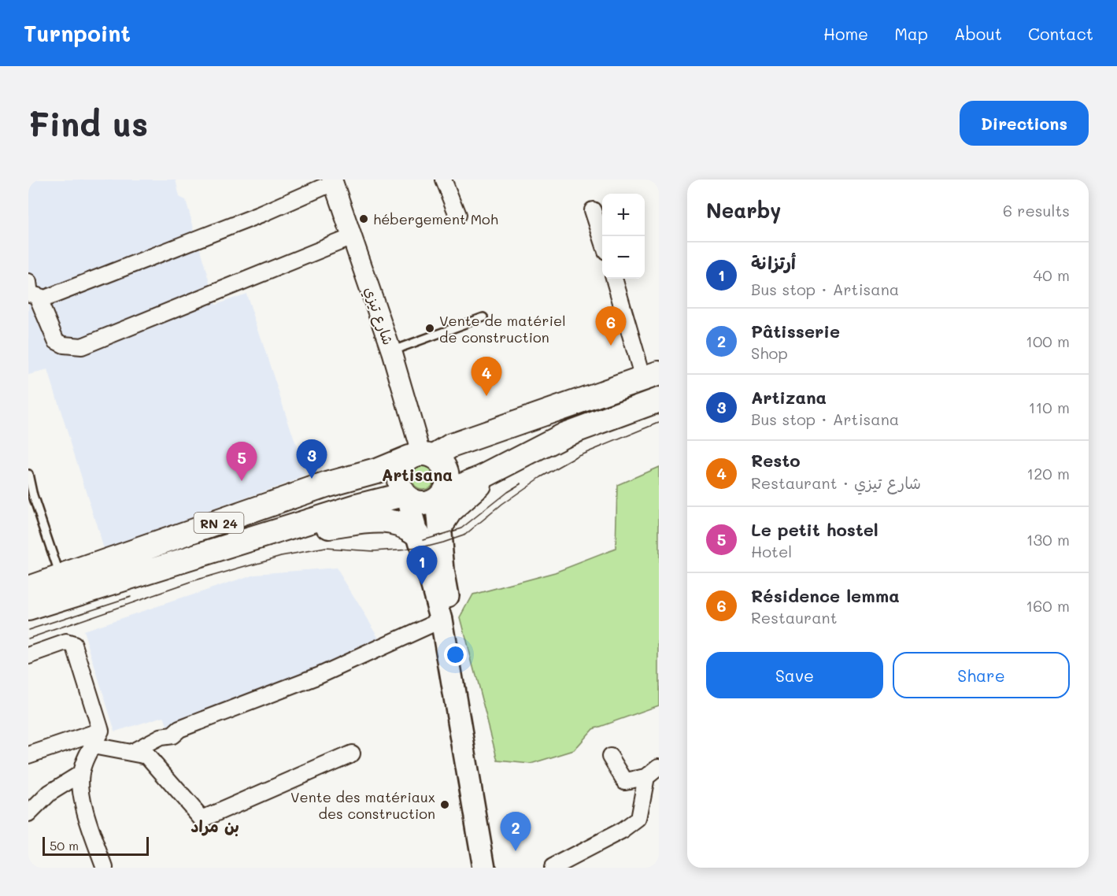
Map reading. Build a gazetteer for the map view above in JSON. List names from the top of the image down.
{
  "streets": {
    "main road": ["RN 24"],
    "street": ["شارع تيزي"]
  },
  "crossings": [
    ["شارع تيزي", "RN 24"]
  ],
  "districts": ["Artisana", "بن مراد"],
  "places": ["hébergement Moh", "Vente de matériel de construction", "Vente des matériaux des construction"],
  "scale_bar": "50 m",
  "page": {
    "header": "Turnpoint",
    "nav": [
      "Home",
      "Map",
      "About",
      "Contact"
    ],
    "buttons": [
      "Directions",
      ["Save", "Share"]
    ],
    "title": "Find us",
    "heading": ["Nearby", "6 results"],
    "map_buttons": ["+", "−"],
    "list": [
      {
        "mark": "1",
        "name": "أرتزانة",
        "note": "Bus stop · Artisana",
        "value": "40 m"
      },
      {
        "mark": "2",
        "name": "Pâtisserie",
        "note": "Shop",
        "value": "100 m"
      },
      {
        "mark": "3",
        "name": "Artizana",
        "note": "Bus stop · Artisana",
        "value": "110 m"
      },
      {
        "mark": "4",
        "name": "Resto",
        "note": "Restaurant · شارع تيزي",
        "value": "120 m"
      },
      {
        "mark": "5",
        "name": "Le petit hostel",
        "note": "Hotel",
        "value": "130 m"
      },
      {
        "mark": "6",
        "name": "Résidence lemma",
        "note": "Restaurant",
        "value": "160 m"
      }
    ],
    "pins": [
      "6",
      "4",
      "3",
      "5",
      "1",
      "2"
    ],
    "scale": "50 m"
  }
}
